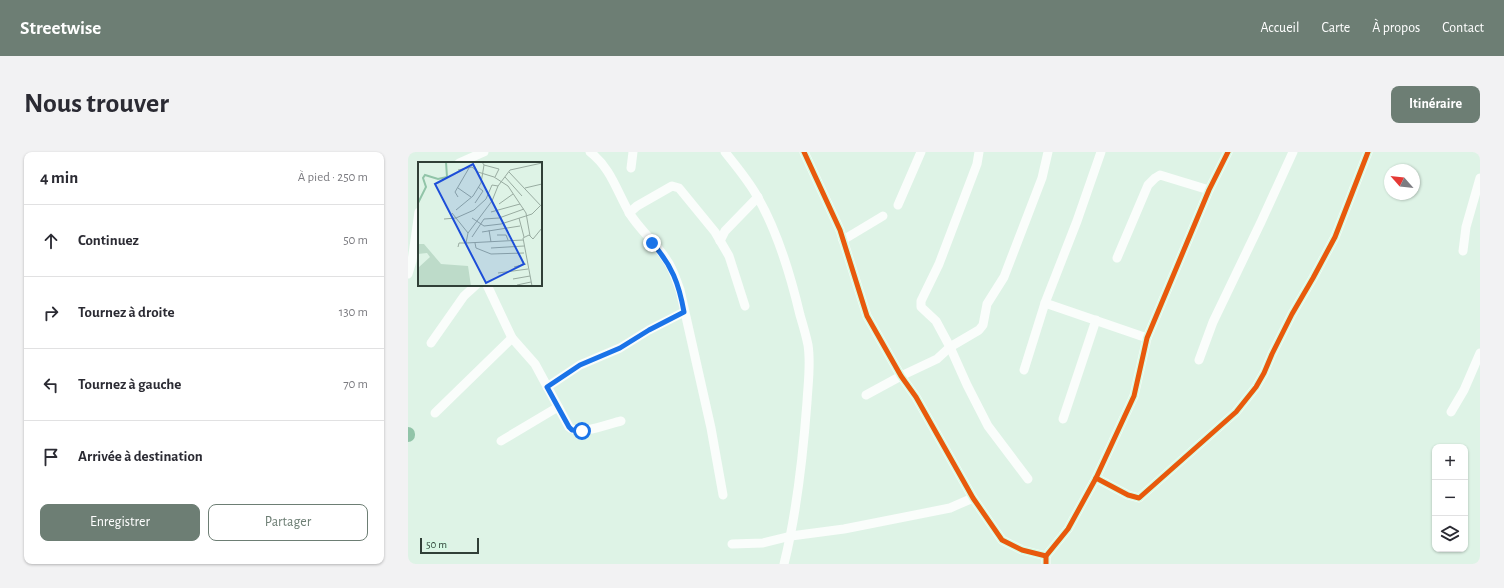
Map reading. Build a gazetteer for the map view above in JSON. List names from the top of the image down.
{
  "scale_bar": "50 m",
  "north": "top left",
  "page": {
    "header": "Streetwise",
    "nav": [
      "Accueil",
      "Carte",
      "À propos",
      "Contact"
    ],
    "buttons": [
      "Itinéraire",
      ["Enregistrer", "Partager"]
    ],
    "title": "Nous trouver",
    "heading": ["4 min", "À pied · 250 m"],
    "list": [
      ["Continuez", "50 m"],
      ["Tournez à droite", "130 m"],
      ["Tournez à gauche", "70 m"],
      "Arrivée à destination"
    ],
    "map_buttons": ["+", "−"],
    "scale": "50 m"
  }
}
